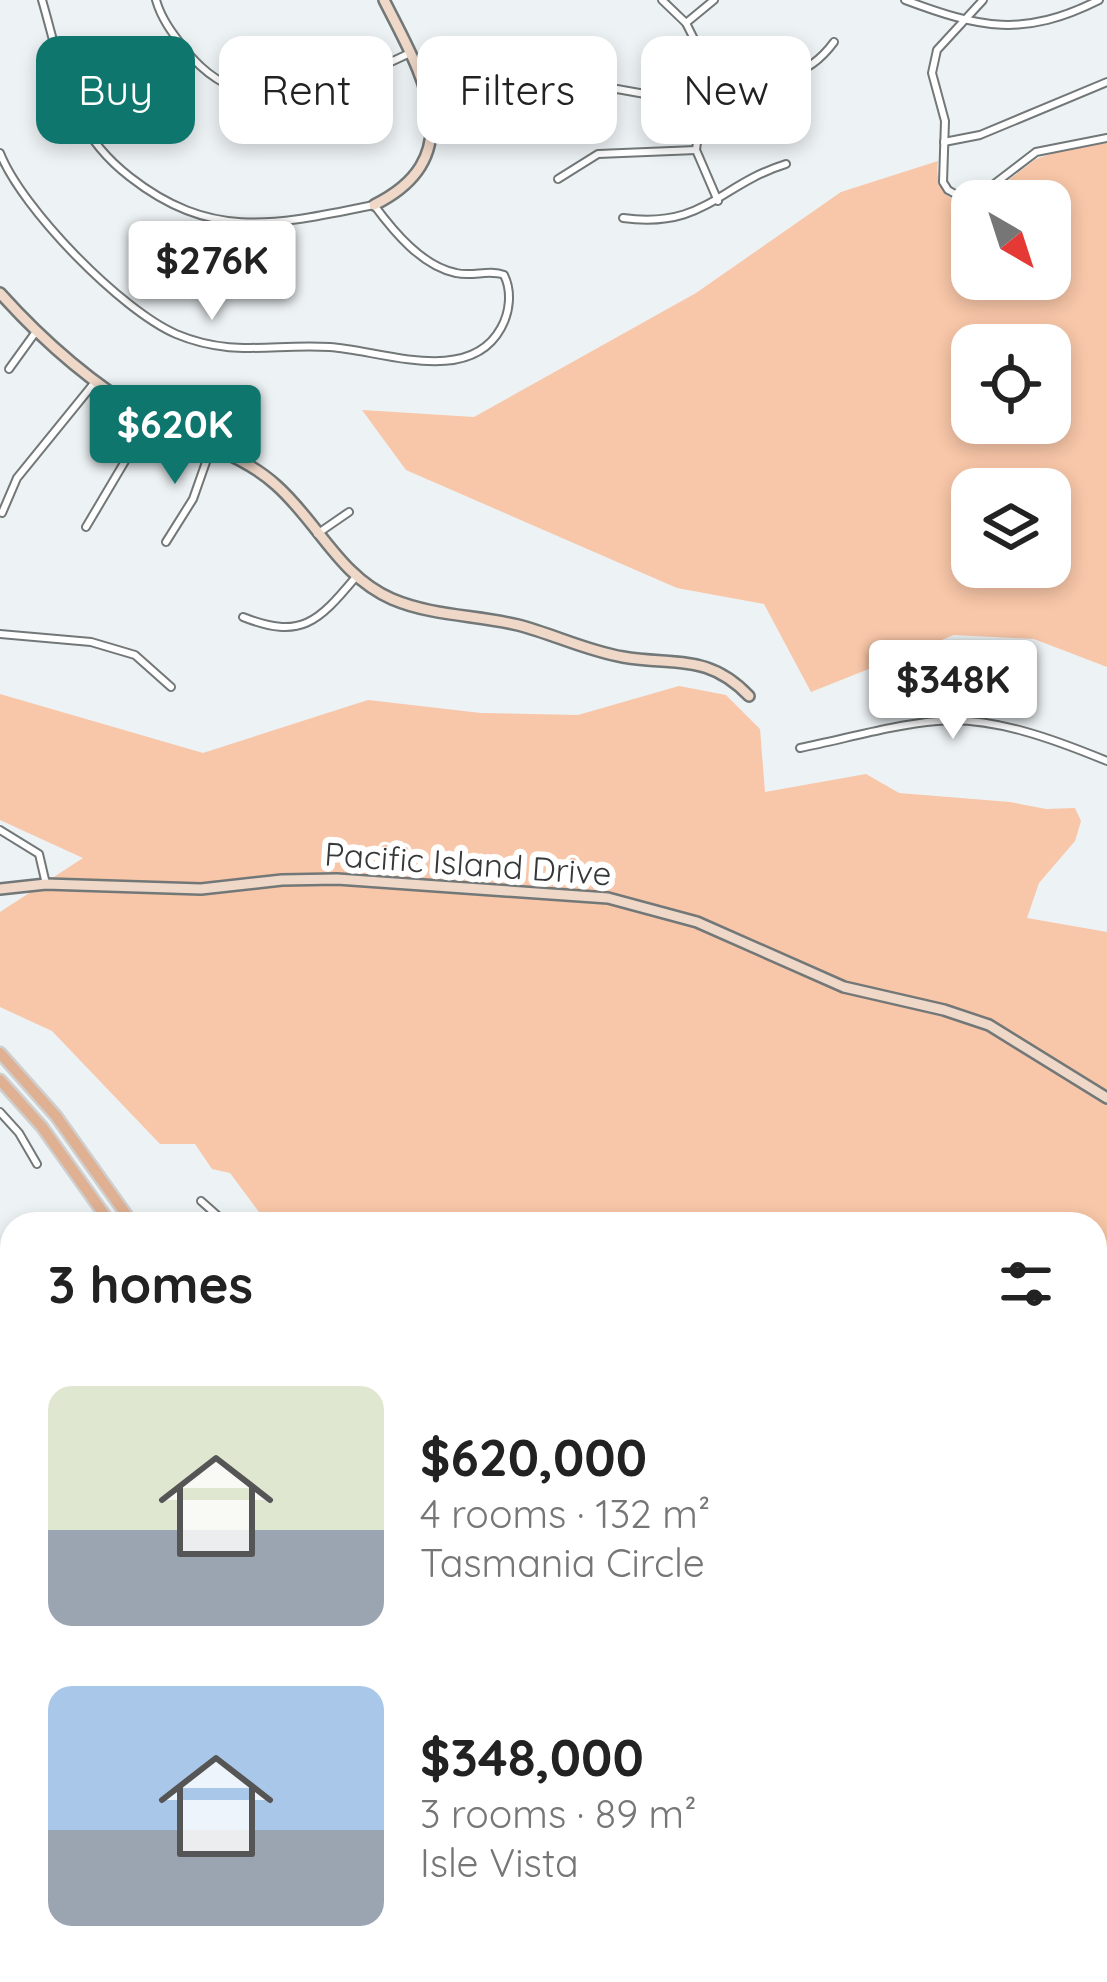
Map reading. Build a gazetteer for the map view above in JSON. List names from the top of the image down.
{
  "streets": {
    "main road": ["Pacific Island Drive"]
  },
  "north": "bottom right",
  "page": {
    "chip": [
      "Buy",
      "Rent",
      "Filters",
      "New"
    ],
    "price": ["$276K", "$620K", "$348K"],
    "heading": "3 homes",
    "list": [
      {
        "name": "$620,000",
        "note": "4 rooms · 132 m² · Tasmania Circle"
      },
      {
        "name": "$348,000",
        "note": "3 rooms · 89 m² · Isle Vista"
      }
    ]
  }
}
